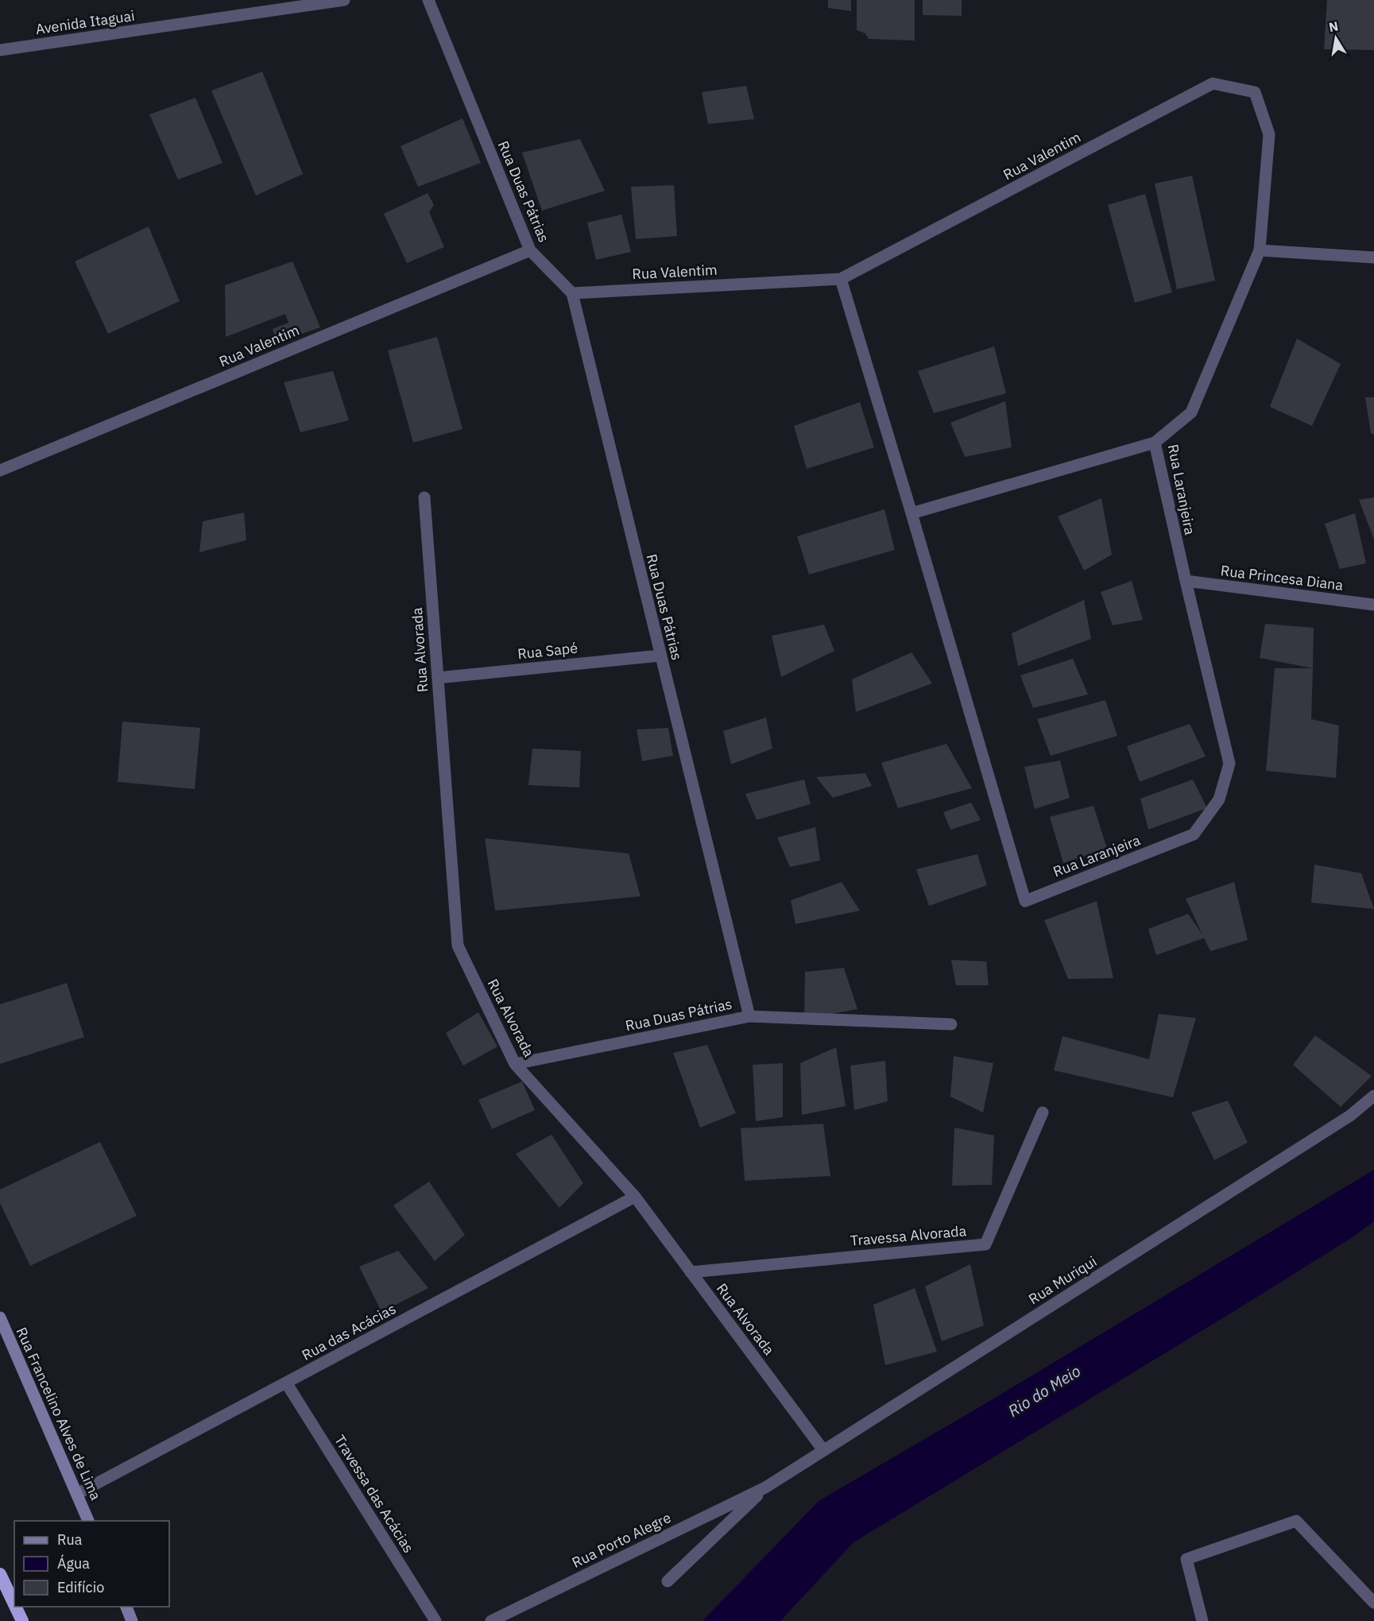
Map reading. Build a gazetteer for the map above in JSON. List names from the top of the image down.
{
  "streets": {
    "main road": ["Rua Francelino Alves de Lima"],
    "street": [
      "Avenida Itaguai",
      "Rua Valentim",
      "Rua Duas Pátrias",
      "Rua Laranjeira",
      "Rua Princesa Diana",
      "Rua Alvorada",
      "Rua Sapé",
      "Travessa Alvorada",
      "Rua Muriqui",
      "Rua das Acácias",
      "Travessa das Acácias",
      "Rua Porto Alegre"
    ]
  },
  "crossings": [
    ["Rua Valentim", "Rua Duas Pátrias"],
    ["Rua Valentim", "Rua Laranjeira"],
    ["Rua Duas Pátrias", "Rua Alvorada"],
    ["Rua Duas Pátrias", "Rua Sapé"],
    ["Rua Laranjeira", "Rua Princesa Diana"],
    ["Rua Alvorada", "Rua Sapé"],
    ["Rua Alvorada", "Travessa Alvorada"],
    ["Rua Alvorada", "Rua Muriqui"],
    ["Rua Alvorada", "Rua das Acácias"],
    ["Rua Muriqui", "Rua Porto Alegre"],
    ["Rua das Acácias", "Rua Francelino Alves de Lima"],
    ["Rua das Acácias", "Travessa das Acácias"]
  ],
  "water": ["Rio do Meio"],
  "legend": ["Rua", "Água", "Edifício"],
  "north": "top"
}
